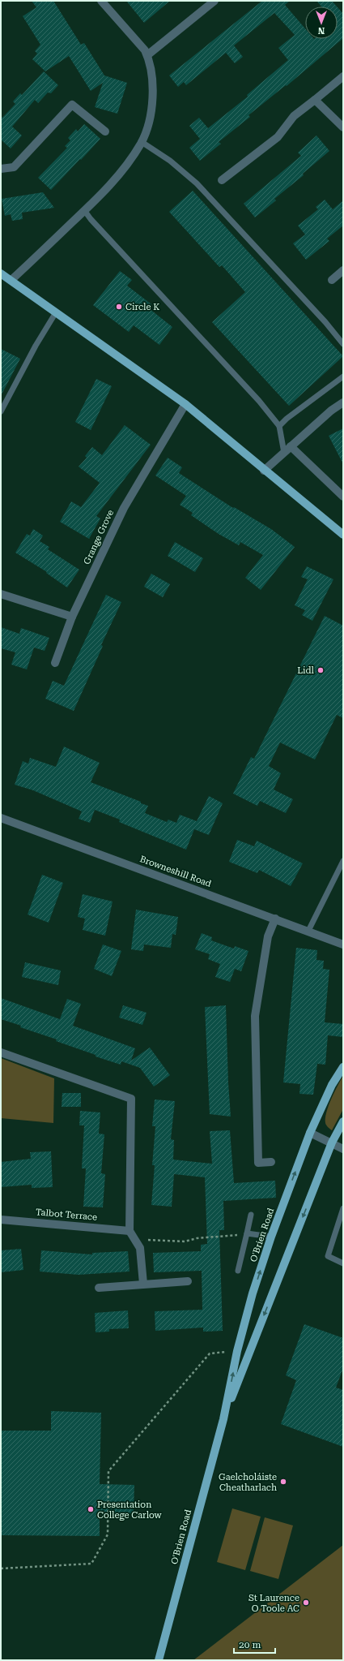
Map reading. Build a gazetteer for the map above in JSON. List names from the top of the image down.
{
  "streets": {
    "main road": ["O'Brien Road"],
    "street": ["Grange Grove", "Browneshill Road", "Talbot Terrace"]
  },
  "places": [
    "Circle K",
    "Lidl",
    "Gaelcholáiste Cheatharlach",
    "Presentation College Carlow",
    "St Laurence O Toole AC"
  ],
  "scale_bar": "20 m",
  "north": "bottom"
}
